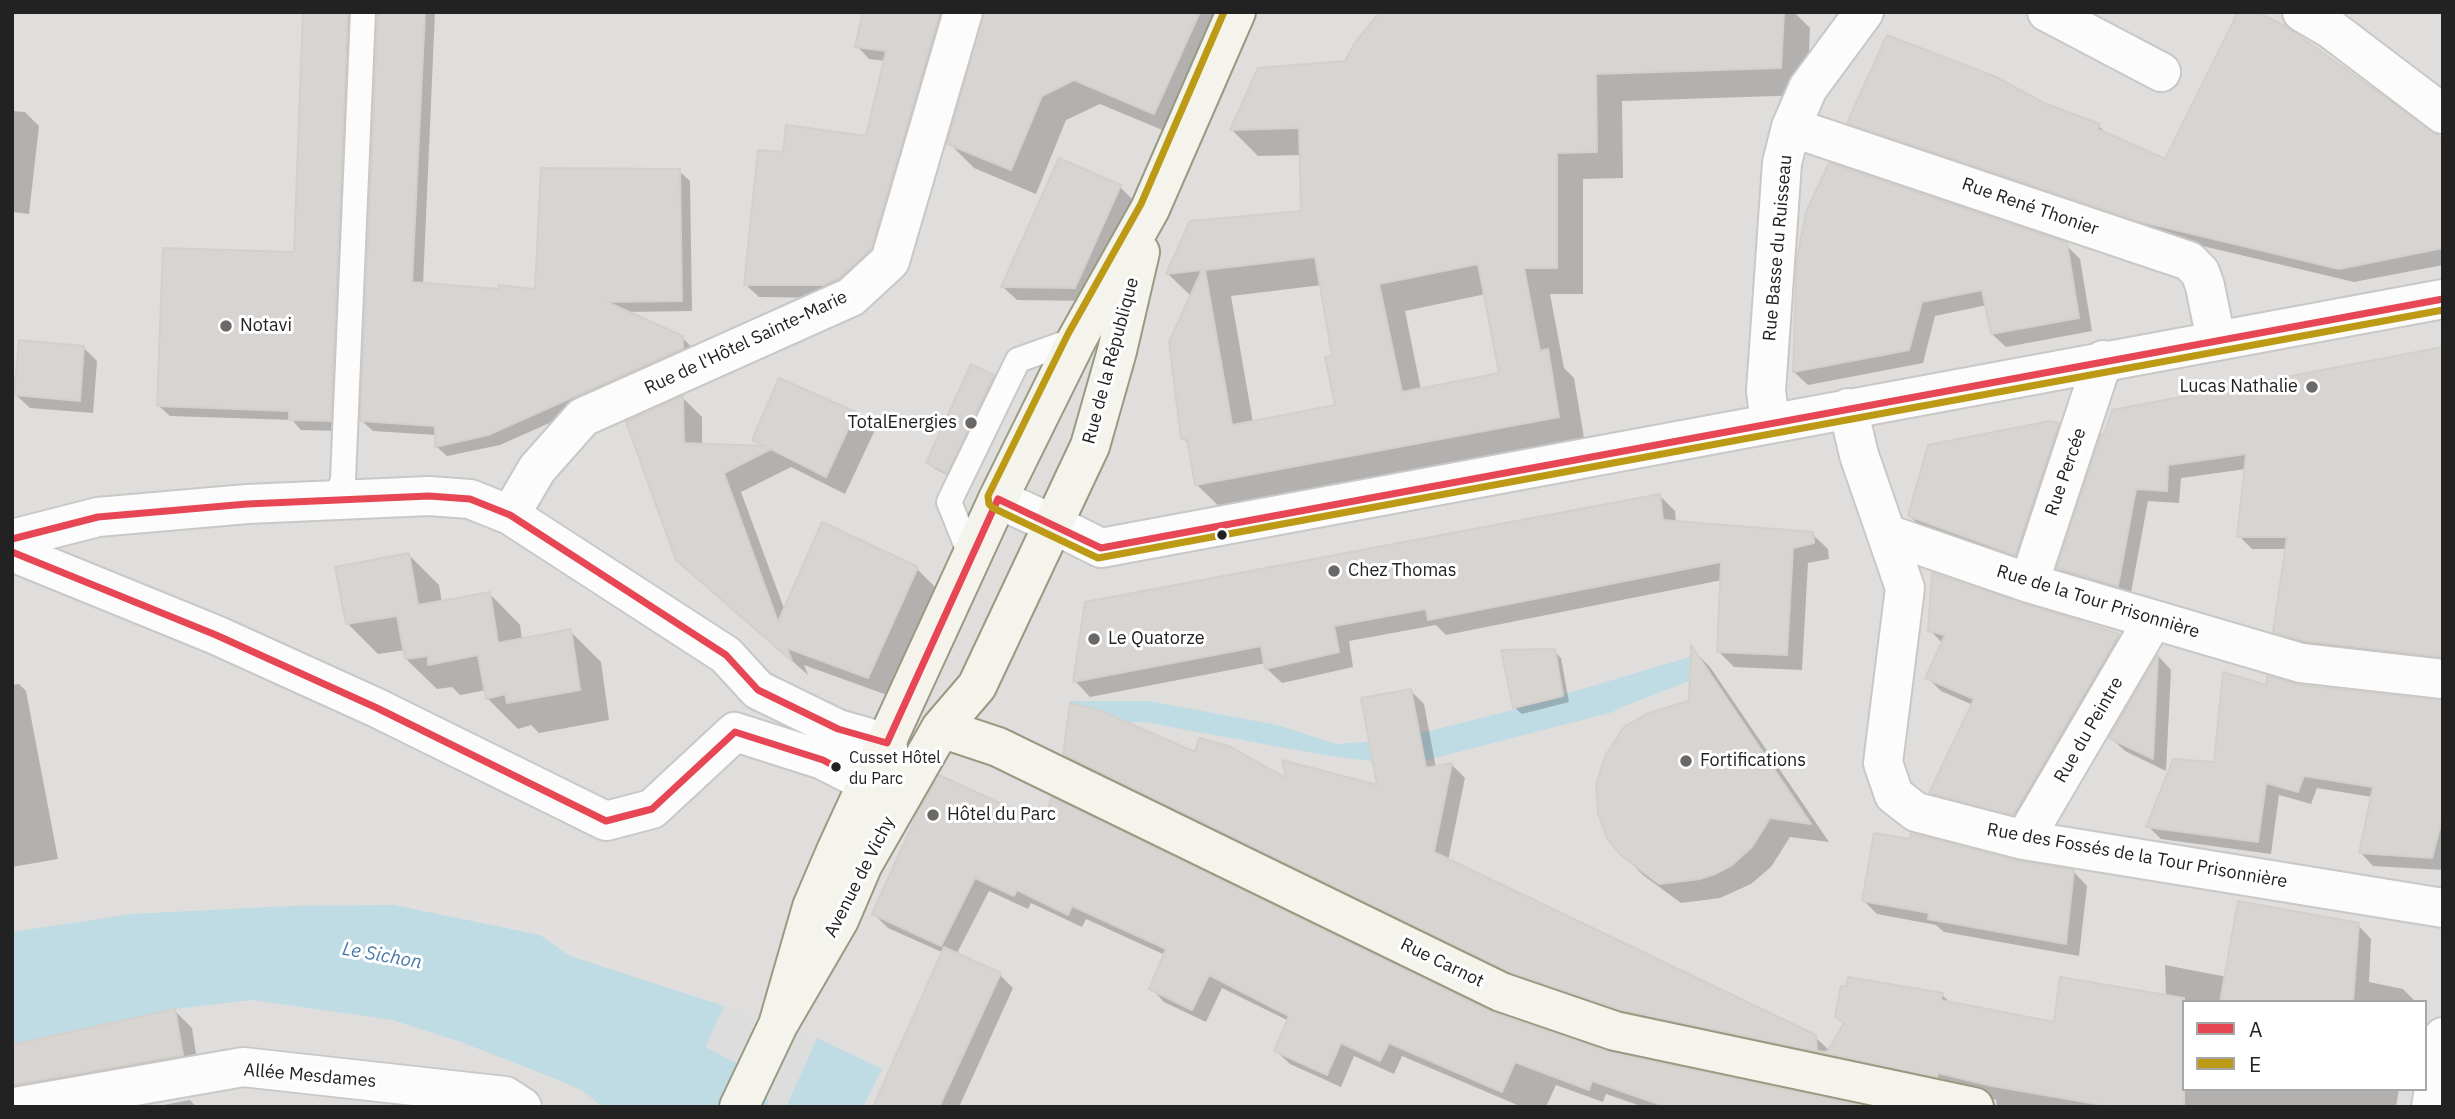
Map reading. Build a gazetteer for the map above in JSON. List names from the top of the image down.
{
  "streets": {
    "main road": ["Rue de la République", "Avenue de Vichy", "Rue Carnot"],
    "street": [
      "Rue René Thonier",
      "Rue Basse du Ruisseau",
      "Rue de l'Hôtel Sainte-Marie",
      "Rue Percée",
      "Rue de la Tour Prisonnière",
      "Rue du Peintre",
      "Rue des Fossés de la Tour Prisonnière",
      "Allée Mesdames"
    ]
  },
  "crossings": [
    ["Rue René Thonier", "Rue Basse du Ruisseau"],
    ["Rue de la République", "Avenue de Vichy"],
    ["Rue de la République", "Rue Carnot"],
    ["Rue Percée", "Rue de la Tour Prisonnière"],
    ["Rue de la Tour Prisonnière", "Rue du Peintre"],
    ["Rue de la Tour Prisonnière", "Rue des Fossés de la Tour Prisonnière"],
    ["Rue du Peintre", "Rue des Fossés de la Tour Prisonnière"],
    ["Avenue de Vichy", "Rue Carnot"]
  ],
  "water": ["Le Sichon"],
  "places": [
    "Notavi",
    "Lucas Nathalie",
    "TotalEnergies",
    "Chez Thomas",
    "Le Quatorze",
    "Fortifications",
    "Cusset Hôtel du Parc",
    "Hôtel du Parc"
  ],
  "lines": ["transit line E", "transit line A"],
  "legend": ["A", "E"]
}
